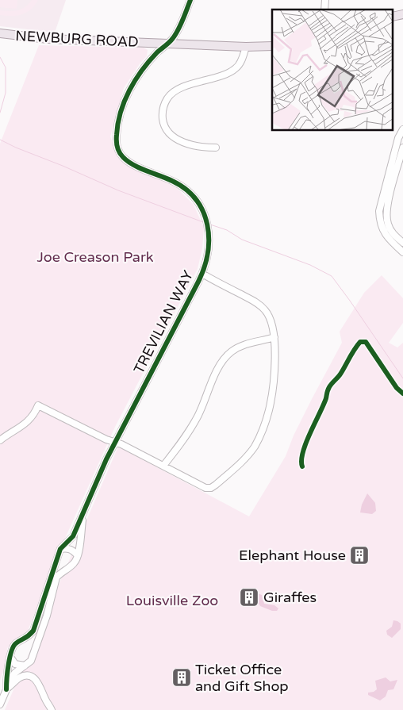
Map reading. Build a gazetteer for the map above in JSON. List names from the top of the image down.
{
  "streets": {
    "main road": ["NEWBURG ROAD"],
    "street": ["TREVILIAN WAY"]
  },
  "crossings": [
    ["NEWBURG ROAD", "TREVILIAN WAY"]
  ],
  "parks": ["Joe Creason Park", "Louisville Zoo"],
  "places": {
    "building": ["Elephant House", "Giraffes", "Ticket Office and Gift Shop"]
  }
}
